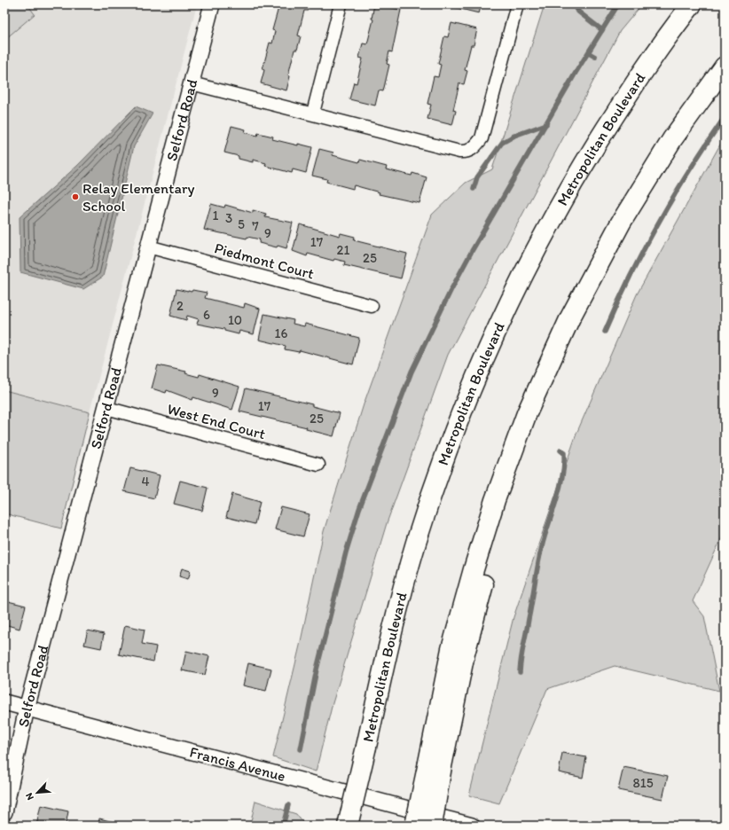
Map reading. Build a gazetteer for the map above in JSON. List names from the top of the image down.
{
  "streets": {
    "highway": ["Metropolitan Boulevard"],
    "street": [
      "Selford Road",
      "Piedmont Court",
      "West End Court",
      "Francis Avenue"
    ]
  },
  "crossings": [
    ["Selford Road", "Piedmont Court"],
    ["Selford Road", "West End Court"],
    ["Selford Road", "Francis Avenue"]
  ],
  "places": ["Relay Elementary School"],
  "house_numbers": [
    "1",
    "3",
    "5",
    "7",
    "9",
    "17",
    "21",
    "25",
    "2",
    "6",
    "10",
    "16",
    "9",
    "17",
    "25",
    "4",
    "815"
  ],
  "north": "bottom left"
}
